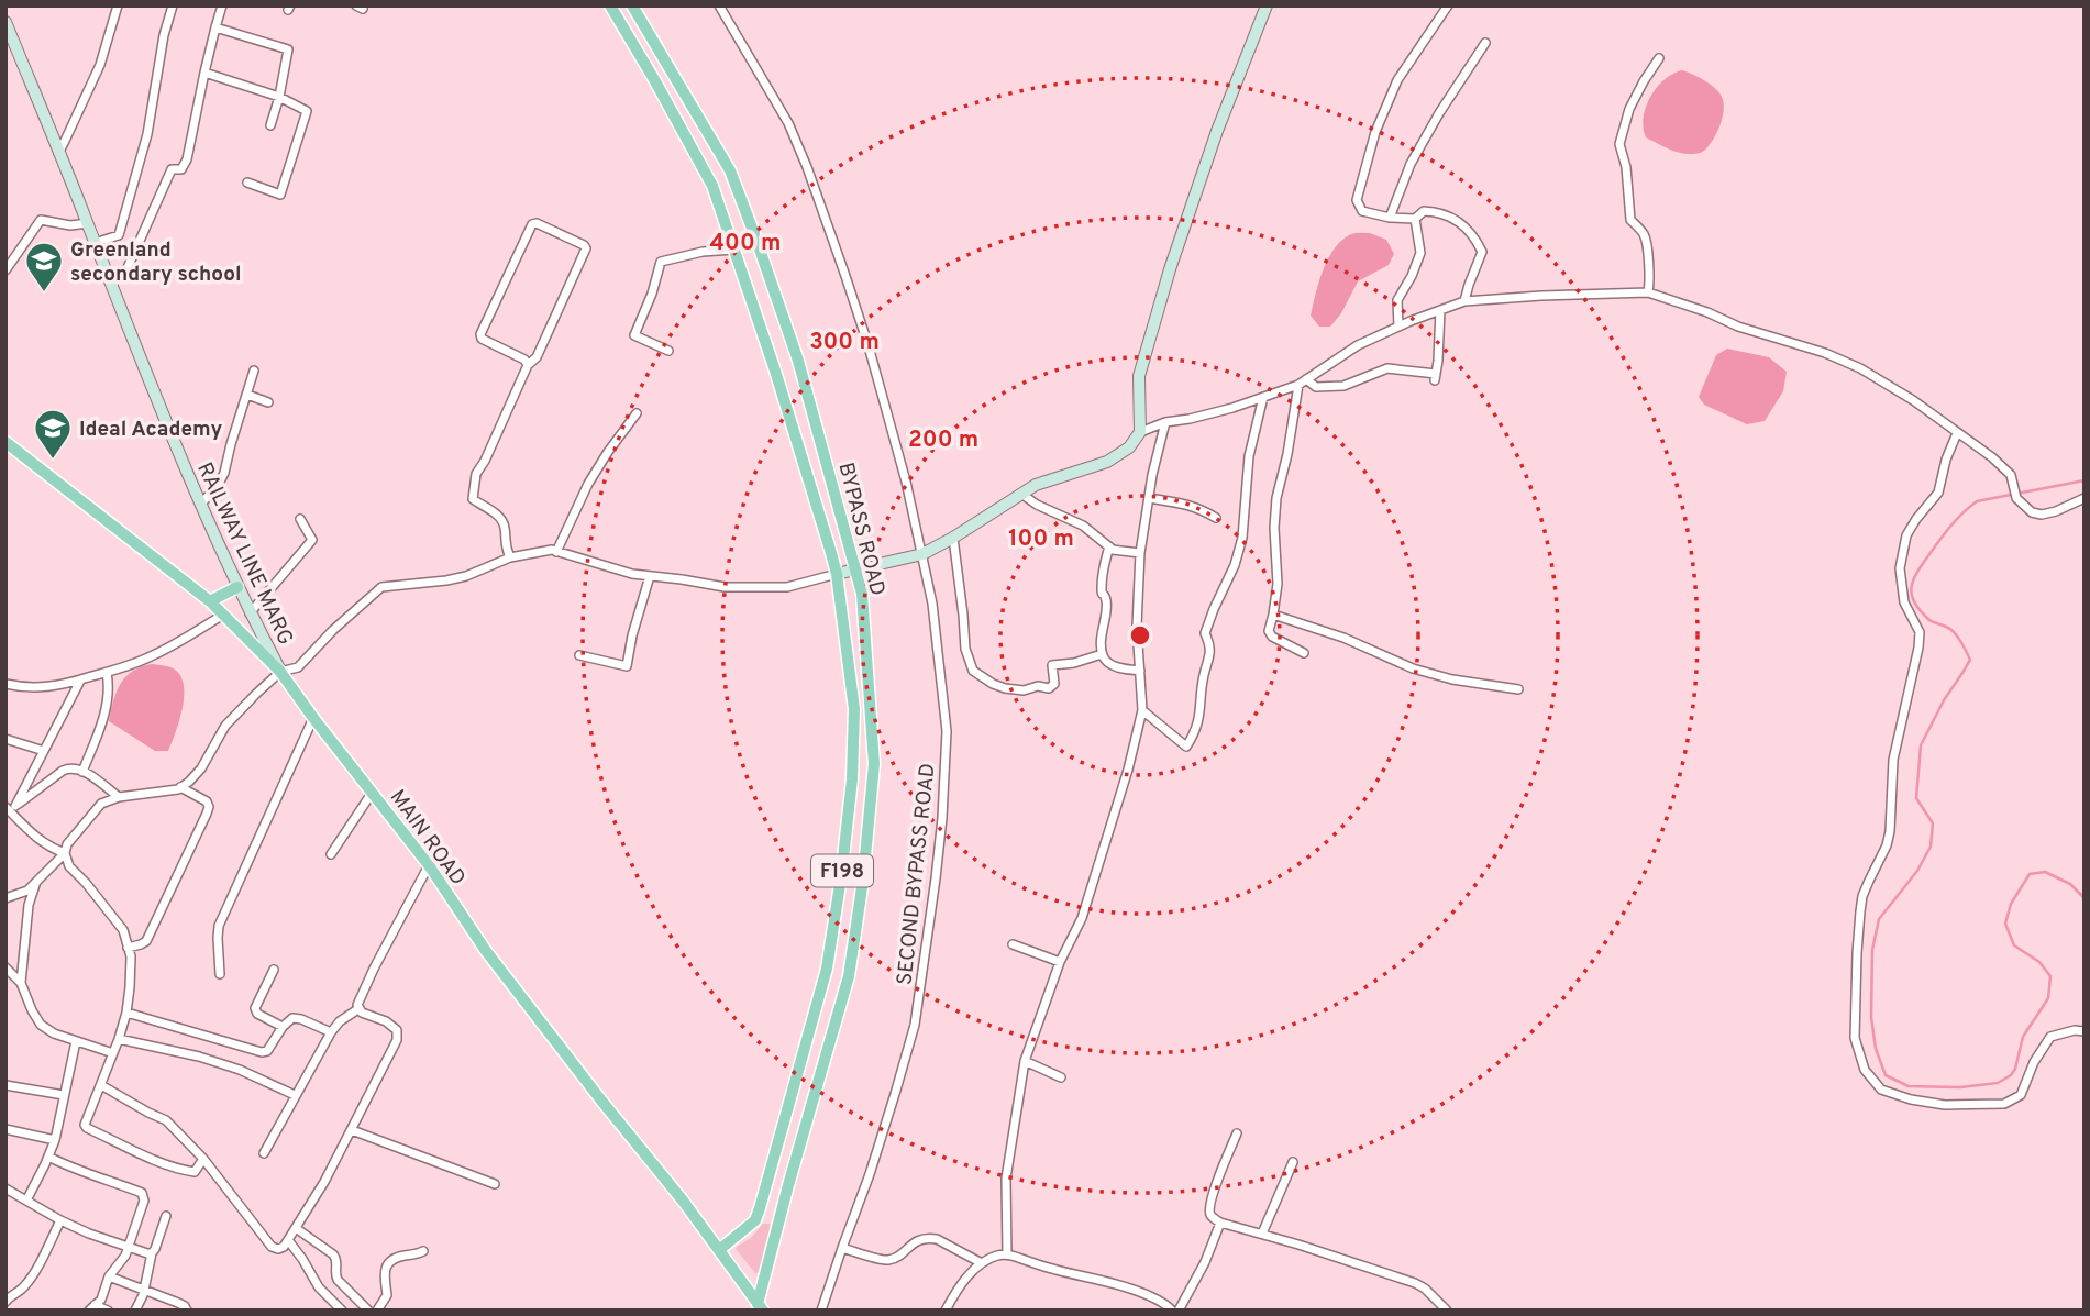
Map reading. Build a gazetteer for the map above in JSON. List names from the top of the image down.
{
  "streets": {
    "main road": ["BYPASS ROAD", "MAIN ROAD", "F198"],
    "street": ["RAILWAY LINE MARG", "SECOND BYPASS ROAD"]
  },
  "crossings": [
    ["BYPASS ROAD", "F198"],
    ["RAILWAY LINE MARG", "MAIN ROAD"],
    ["MAIN ROAD", "F198"]
  ],
  "places": {
    "school or university": ["Greenland secondary school", "Ideal Academy"]
  },
  "rings": [
    "400 m",
    "300 m",
    "200 m",
    "100 m"
  ]
}
